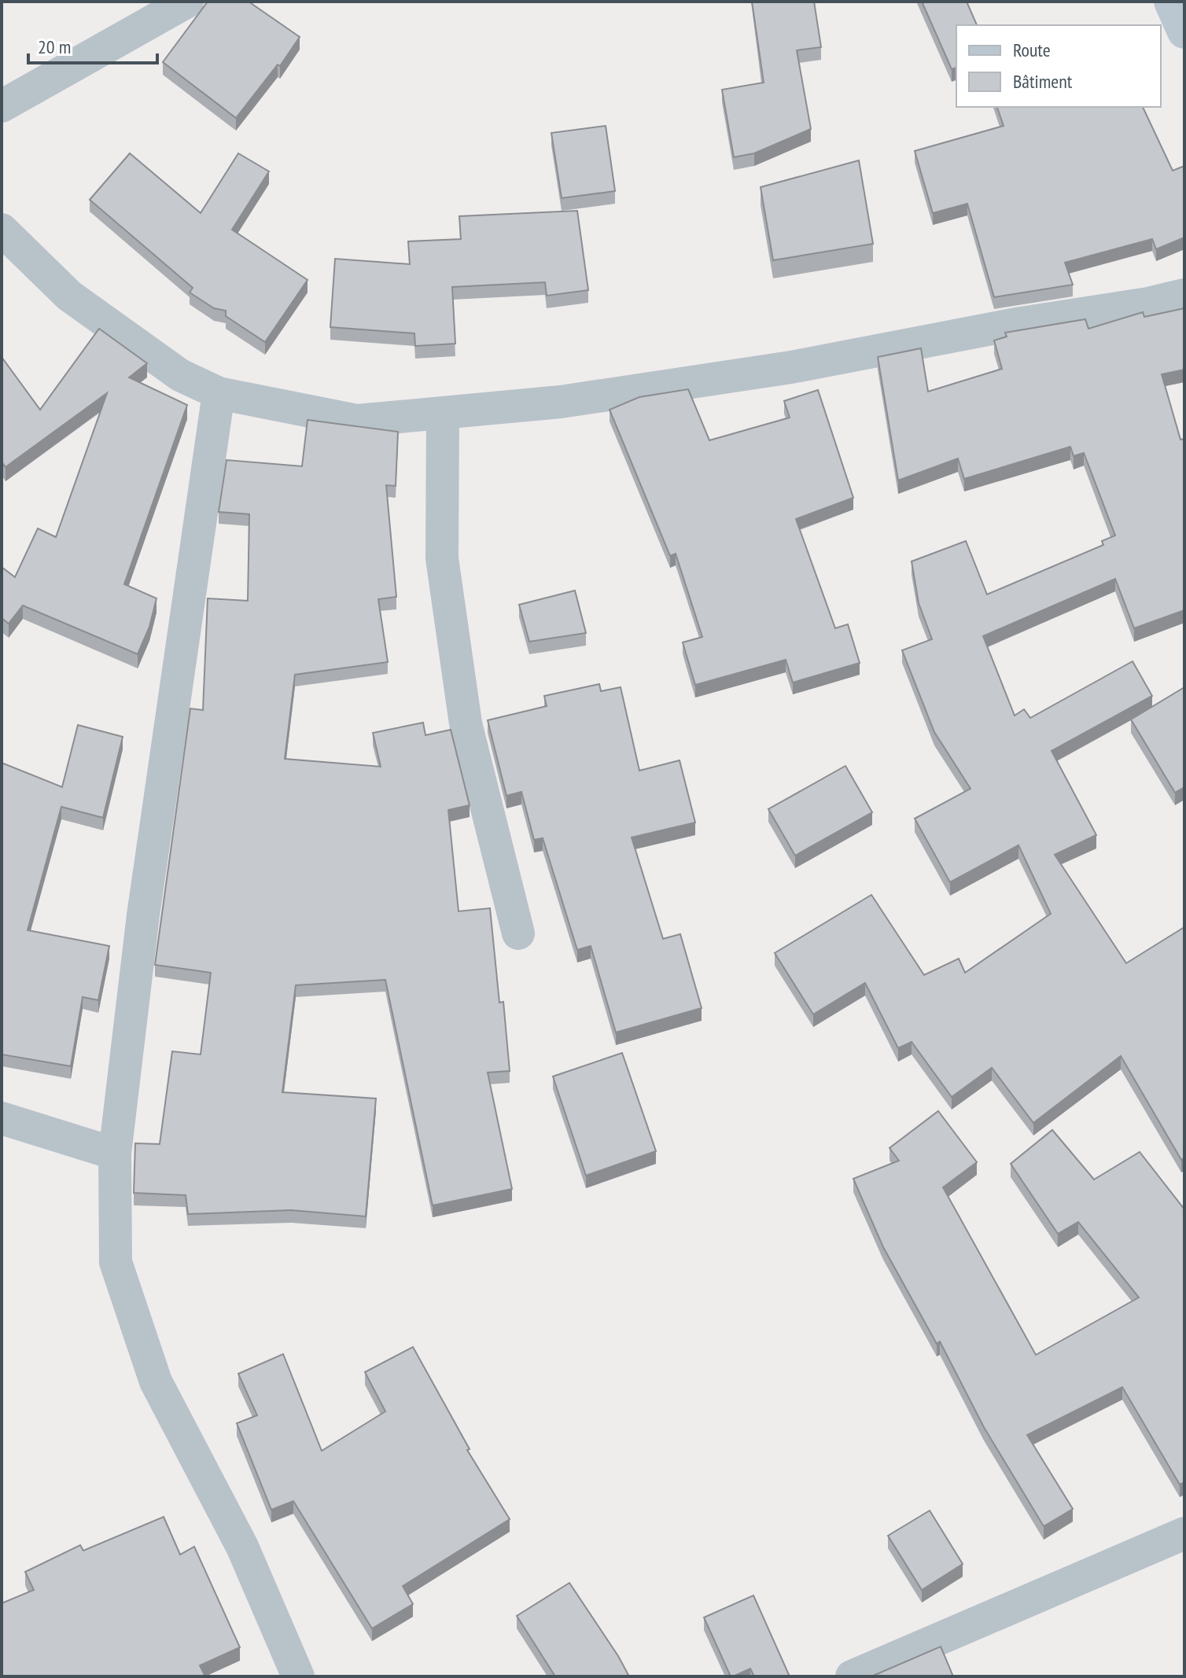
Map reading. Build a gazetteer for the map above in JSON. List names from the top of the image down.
{
  "legend": ["Route", "Bâtiment"],
  "scale_bar": "20 m"
}
